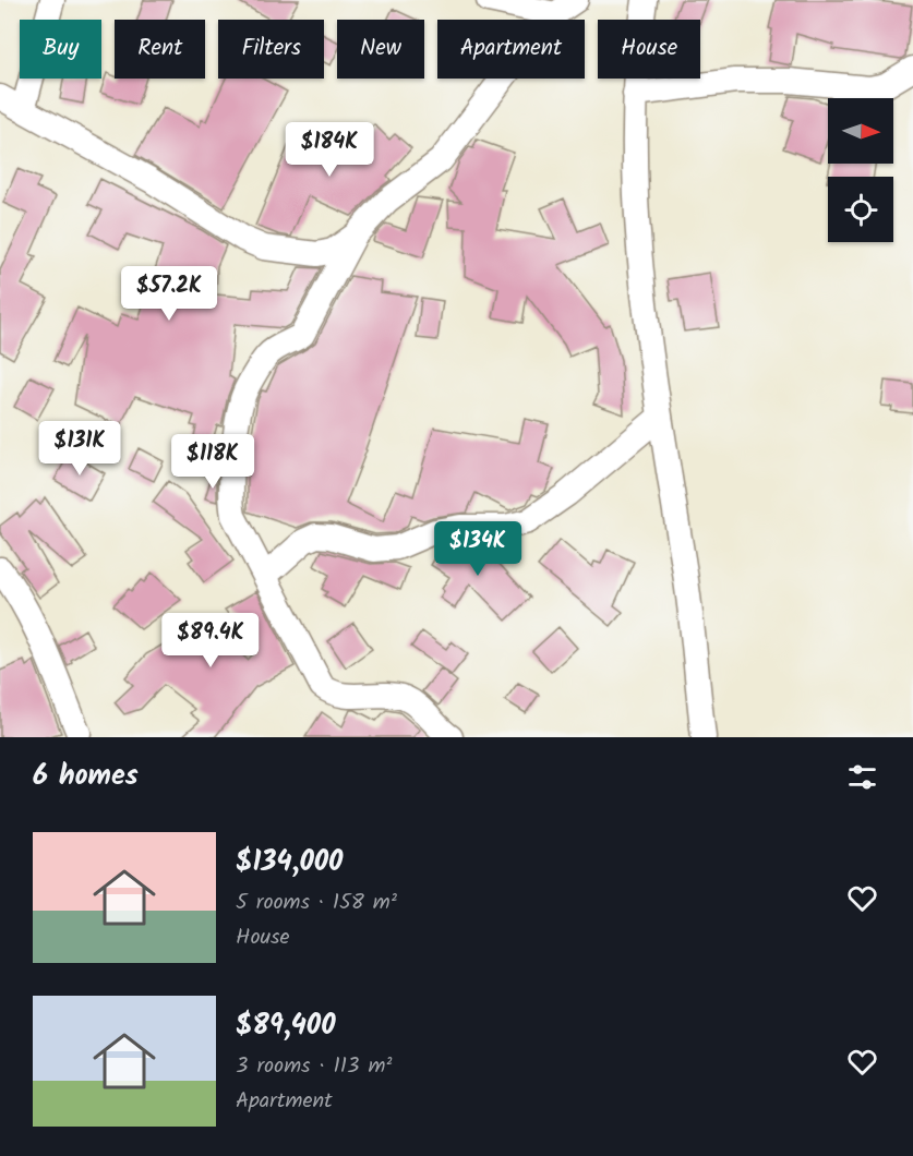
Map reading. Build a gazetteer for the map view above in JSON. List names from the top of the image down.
{
  "north": "right",
  "page": {
    "chip": [
      "Buy",
      "Rent",
      "Filters",
      "New",
      "Apartment",
      "House"
    ],
    "price": [
      "$184K",
      "$57.2K",
      "$131K",
      "$118K",
      "$134K",
      "$89.4K"
    ],
    "heading": "6 homes",
    "list": [
      {
        "name": "$134,000",
        "note": "5 rooms · 158 m² · House"
      },
      {
        "name": "$89,400",
        "note": "3 rooms · 113 m² · Apartment"
      }
    ]
  }
}
